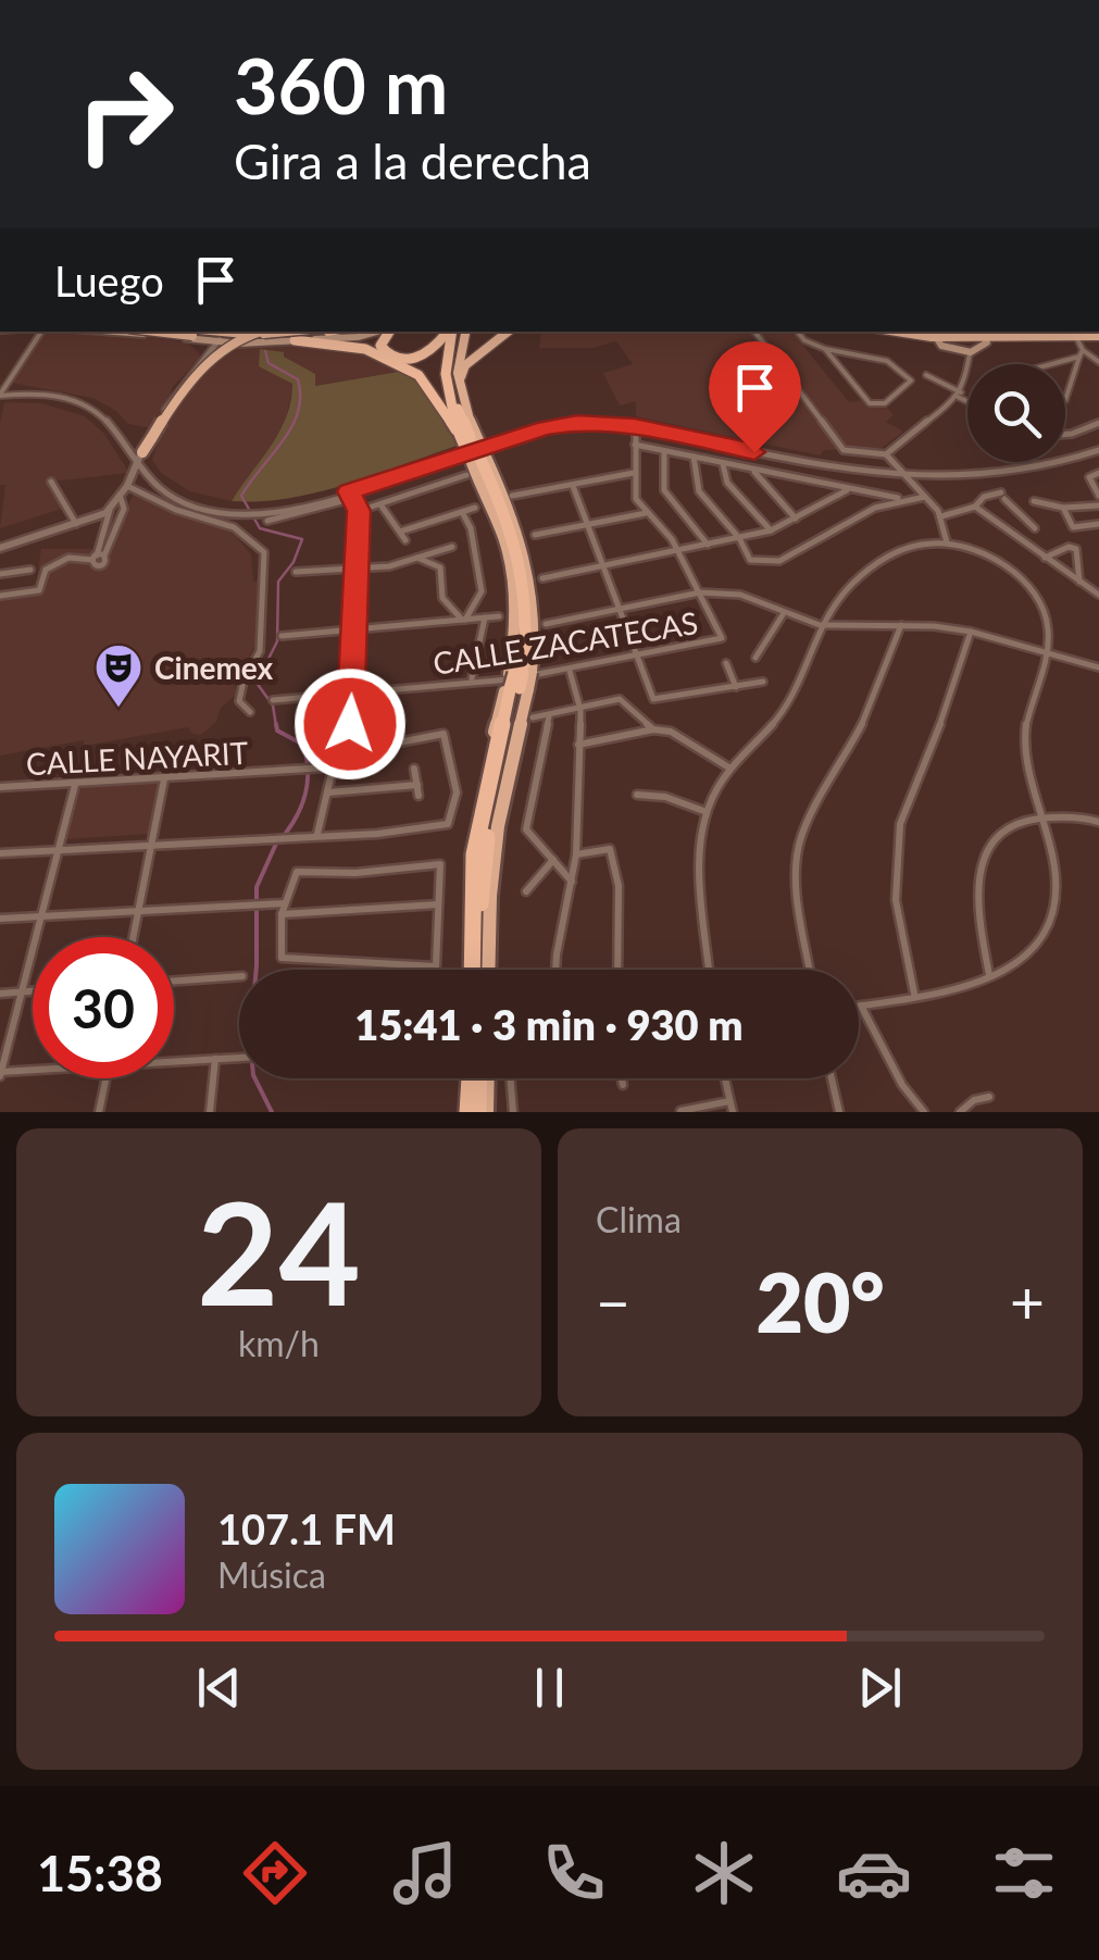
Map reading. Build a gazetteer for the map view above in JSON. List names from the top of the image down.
{
  "streets": {
    "street": ["CALLE ZACATECAS", "CALLE NAYARIT"]
  },
  "places": {
    "theatre": ["Cinemex"]
  },
  "page": {
    "turn": ["360 m", "Gira a la derecha"],
    "then": "Luego",
    "limit": "30",
    "trip": "15:41 · 3 min · 930 m",
    "tile": [
      ["24", "km/h"],
      "Clima"
    ],
    "heat": ["−", "20°", "+"],
    "song": ["107.1 FM", "Música"],
    "tabs": "15:38"
  }
}
